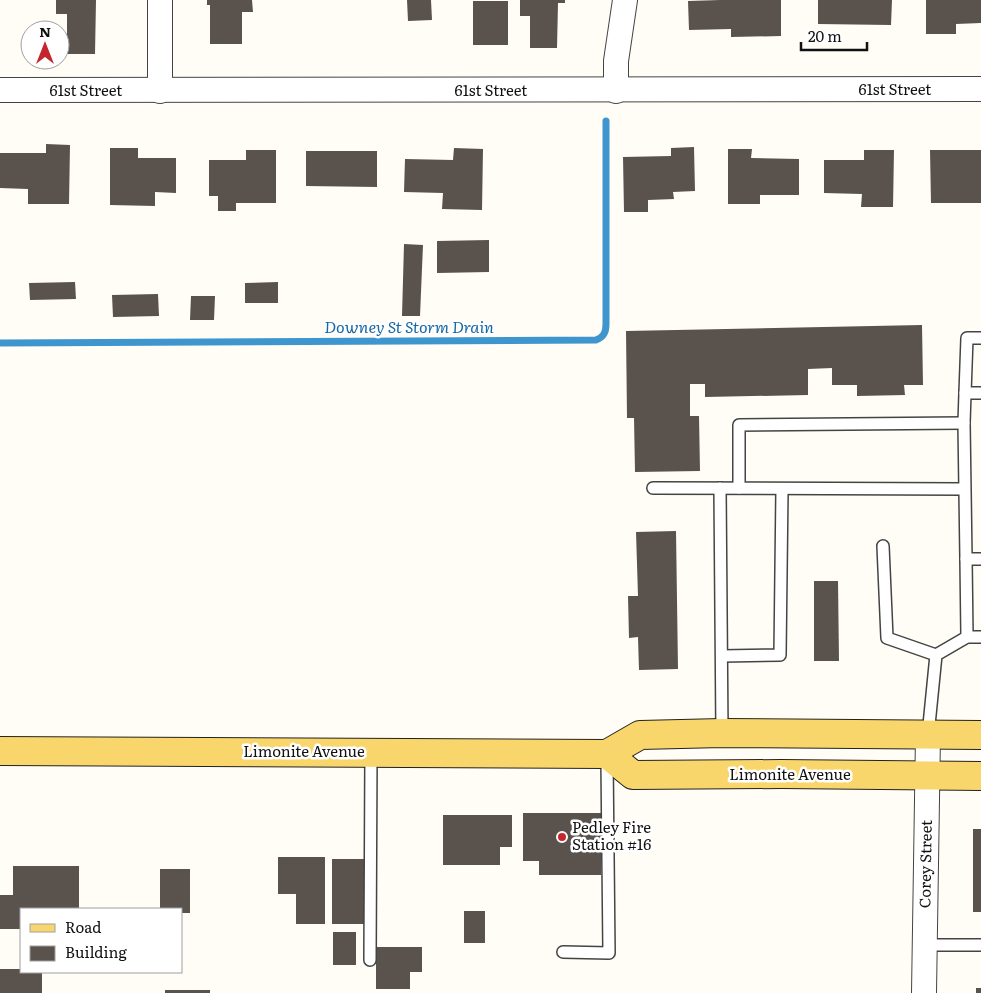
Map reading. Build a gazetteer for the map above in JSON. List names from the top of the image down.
{
  "streets": {
    "main road": ["Limonite Avenue"],
    "street": ["61st Street", "Corey Street"]
  },
  "crossings": [
    ["Limonite Avenue", "Corey Street"]
  ],
  "water": ["Downey St Storm Drain"],
  "places": ["Pedley Fire Station #16"],
  "legend": ["Road", "Building"],
  "scale_bar": "20 m",
  "north": "top"
}
